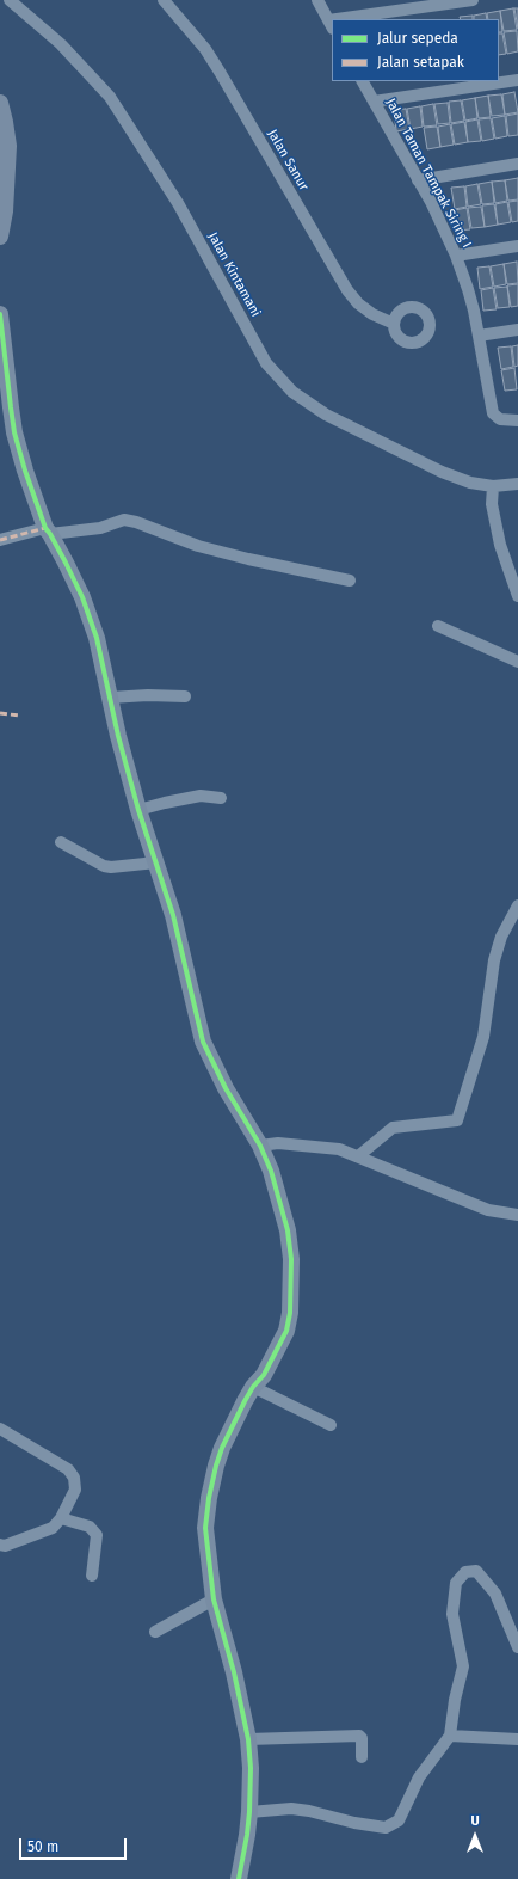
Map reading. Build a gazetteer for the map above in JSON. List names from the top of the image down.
{
  "streets": {
    "street": ["Jalan Sanur", "Jalan Taman Tampak Siring I", "Jalan Kintamani"]
  },
  "legend": ["Jalur sepeda", "Jalan setapak"],
  "scale_bar": "50 m",
  "north": "top"
}
